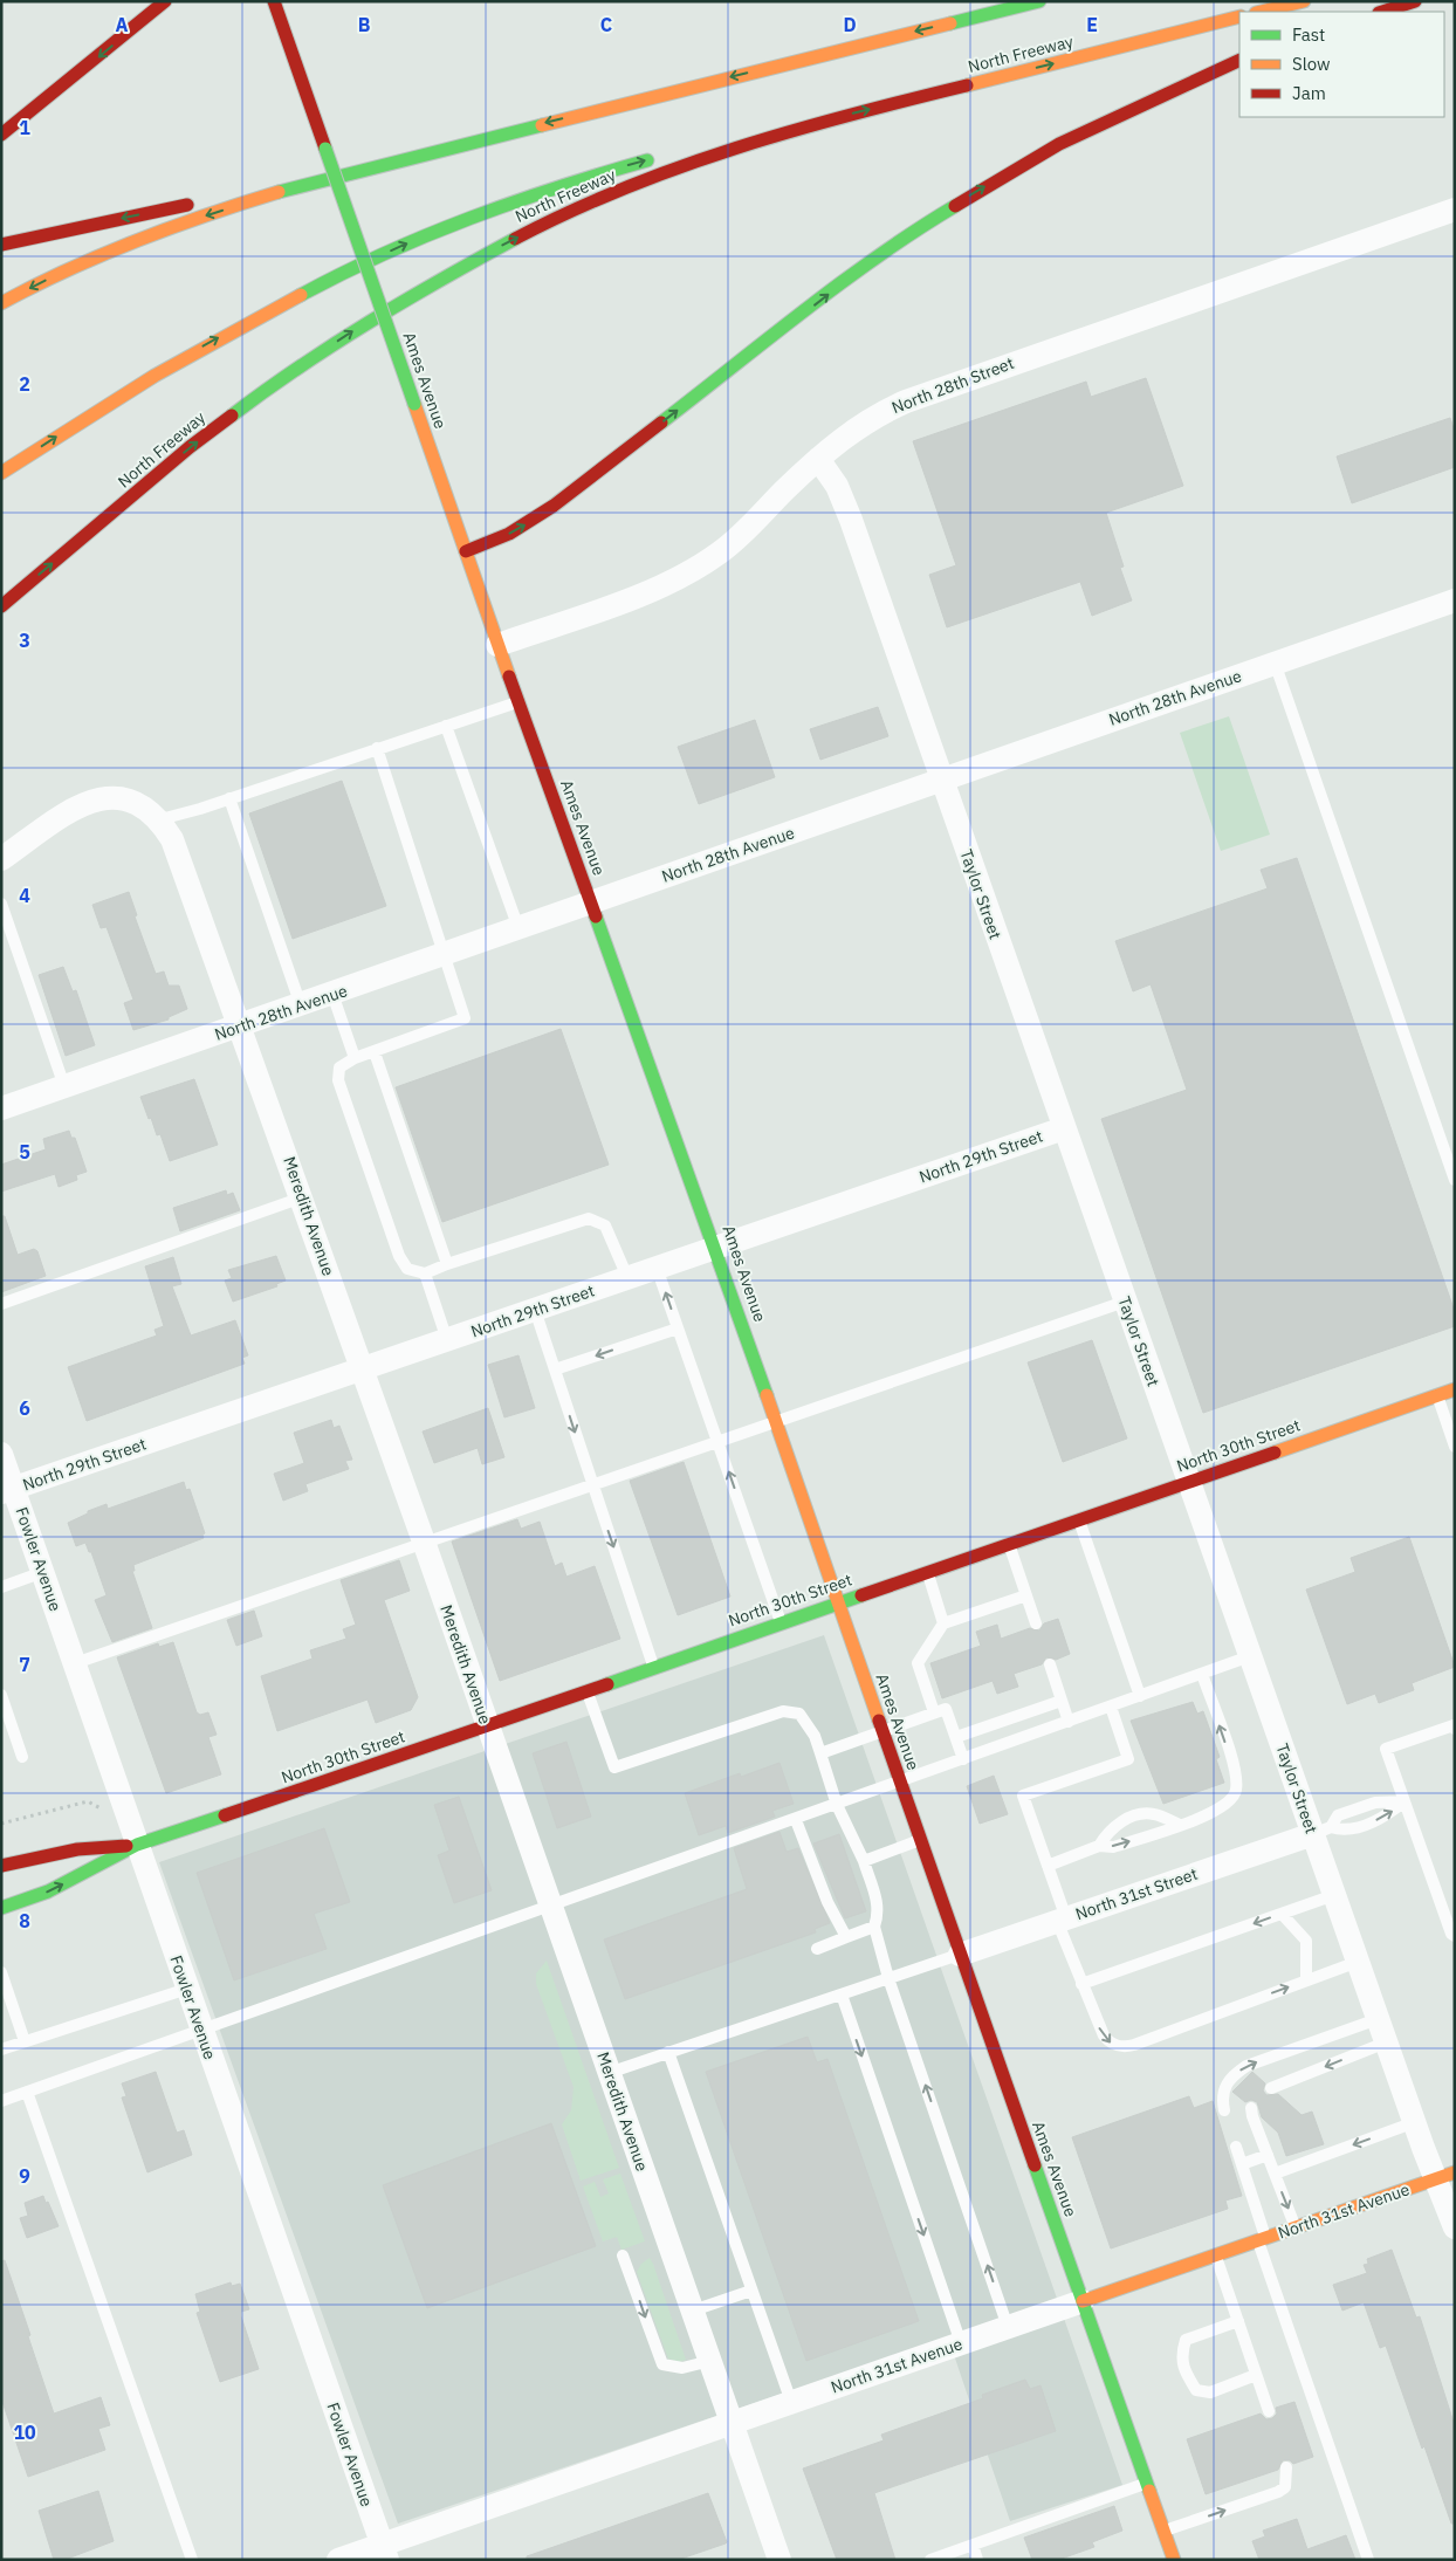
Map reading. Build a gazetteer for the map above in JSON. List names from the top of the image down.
{
  "streets": {
    "main road": [
      "North Freeway",
      "Ames Avenue",
      "North 30th Street",
      "North 31st Avenue"
    ],
    "street": [
      "North 28th Street",
      "North 28th Avenue",
      "Taylor Street",
      "North 29th Street",
      "Meredith Avenue",
      "Fowler Avenue",
      "North 31st Street"
    ]
  },
  "crossings": [
    ["Ames Avenue", "North 28th Street"],
    ["Ames Avenue", "North 28th Avenue"],
    ["Ames Avenue", "North 29th Street"],
    ["Ames Avenue", "North 30th Street"],
    ["Ames Avenue", "North 31st Street"],
    ["Ames Avenue", "North 31st Avenue"],
    ["North 28th Street", "Taylor Street"],
    ["North 28th Avenue", "Taylor Street"],
    ["North 28th Avenue", "Meredith Avenue"],
    ["Taylor Street", "North 29th Street"],
    ["Taylor Street", "North 30th Street"],
    ["Taylor Street", "North 31st Street"],
    ["Taylor Street", "North 31st Avenue"],
    ["North 29th Street", "Meredith Avenue"],
    ["North 29th Street", "Fowler Avenue"],
    ["Meredith Avenue", "North 30th Street"],
    ["Meredith Avenue", "North 31st Avenue"],
    ["North 30th Street", "Fowler Avenue"],
    ["Fowler Avenue", "North 31st Avenue"]
  ],
  "legend": ["Fast", "Slow", "Jam"],
  "grid": {
    "columns": [
      "A",
      "B",
      "C",
      "D",
      "E"
    ],
    "rows": [
      "1",
      "2",
      "3",
      "4",
      "5",
      "6",
      "7",
      "8",
      "9",
      "10"
    ]
  }
}
